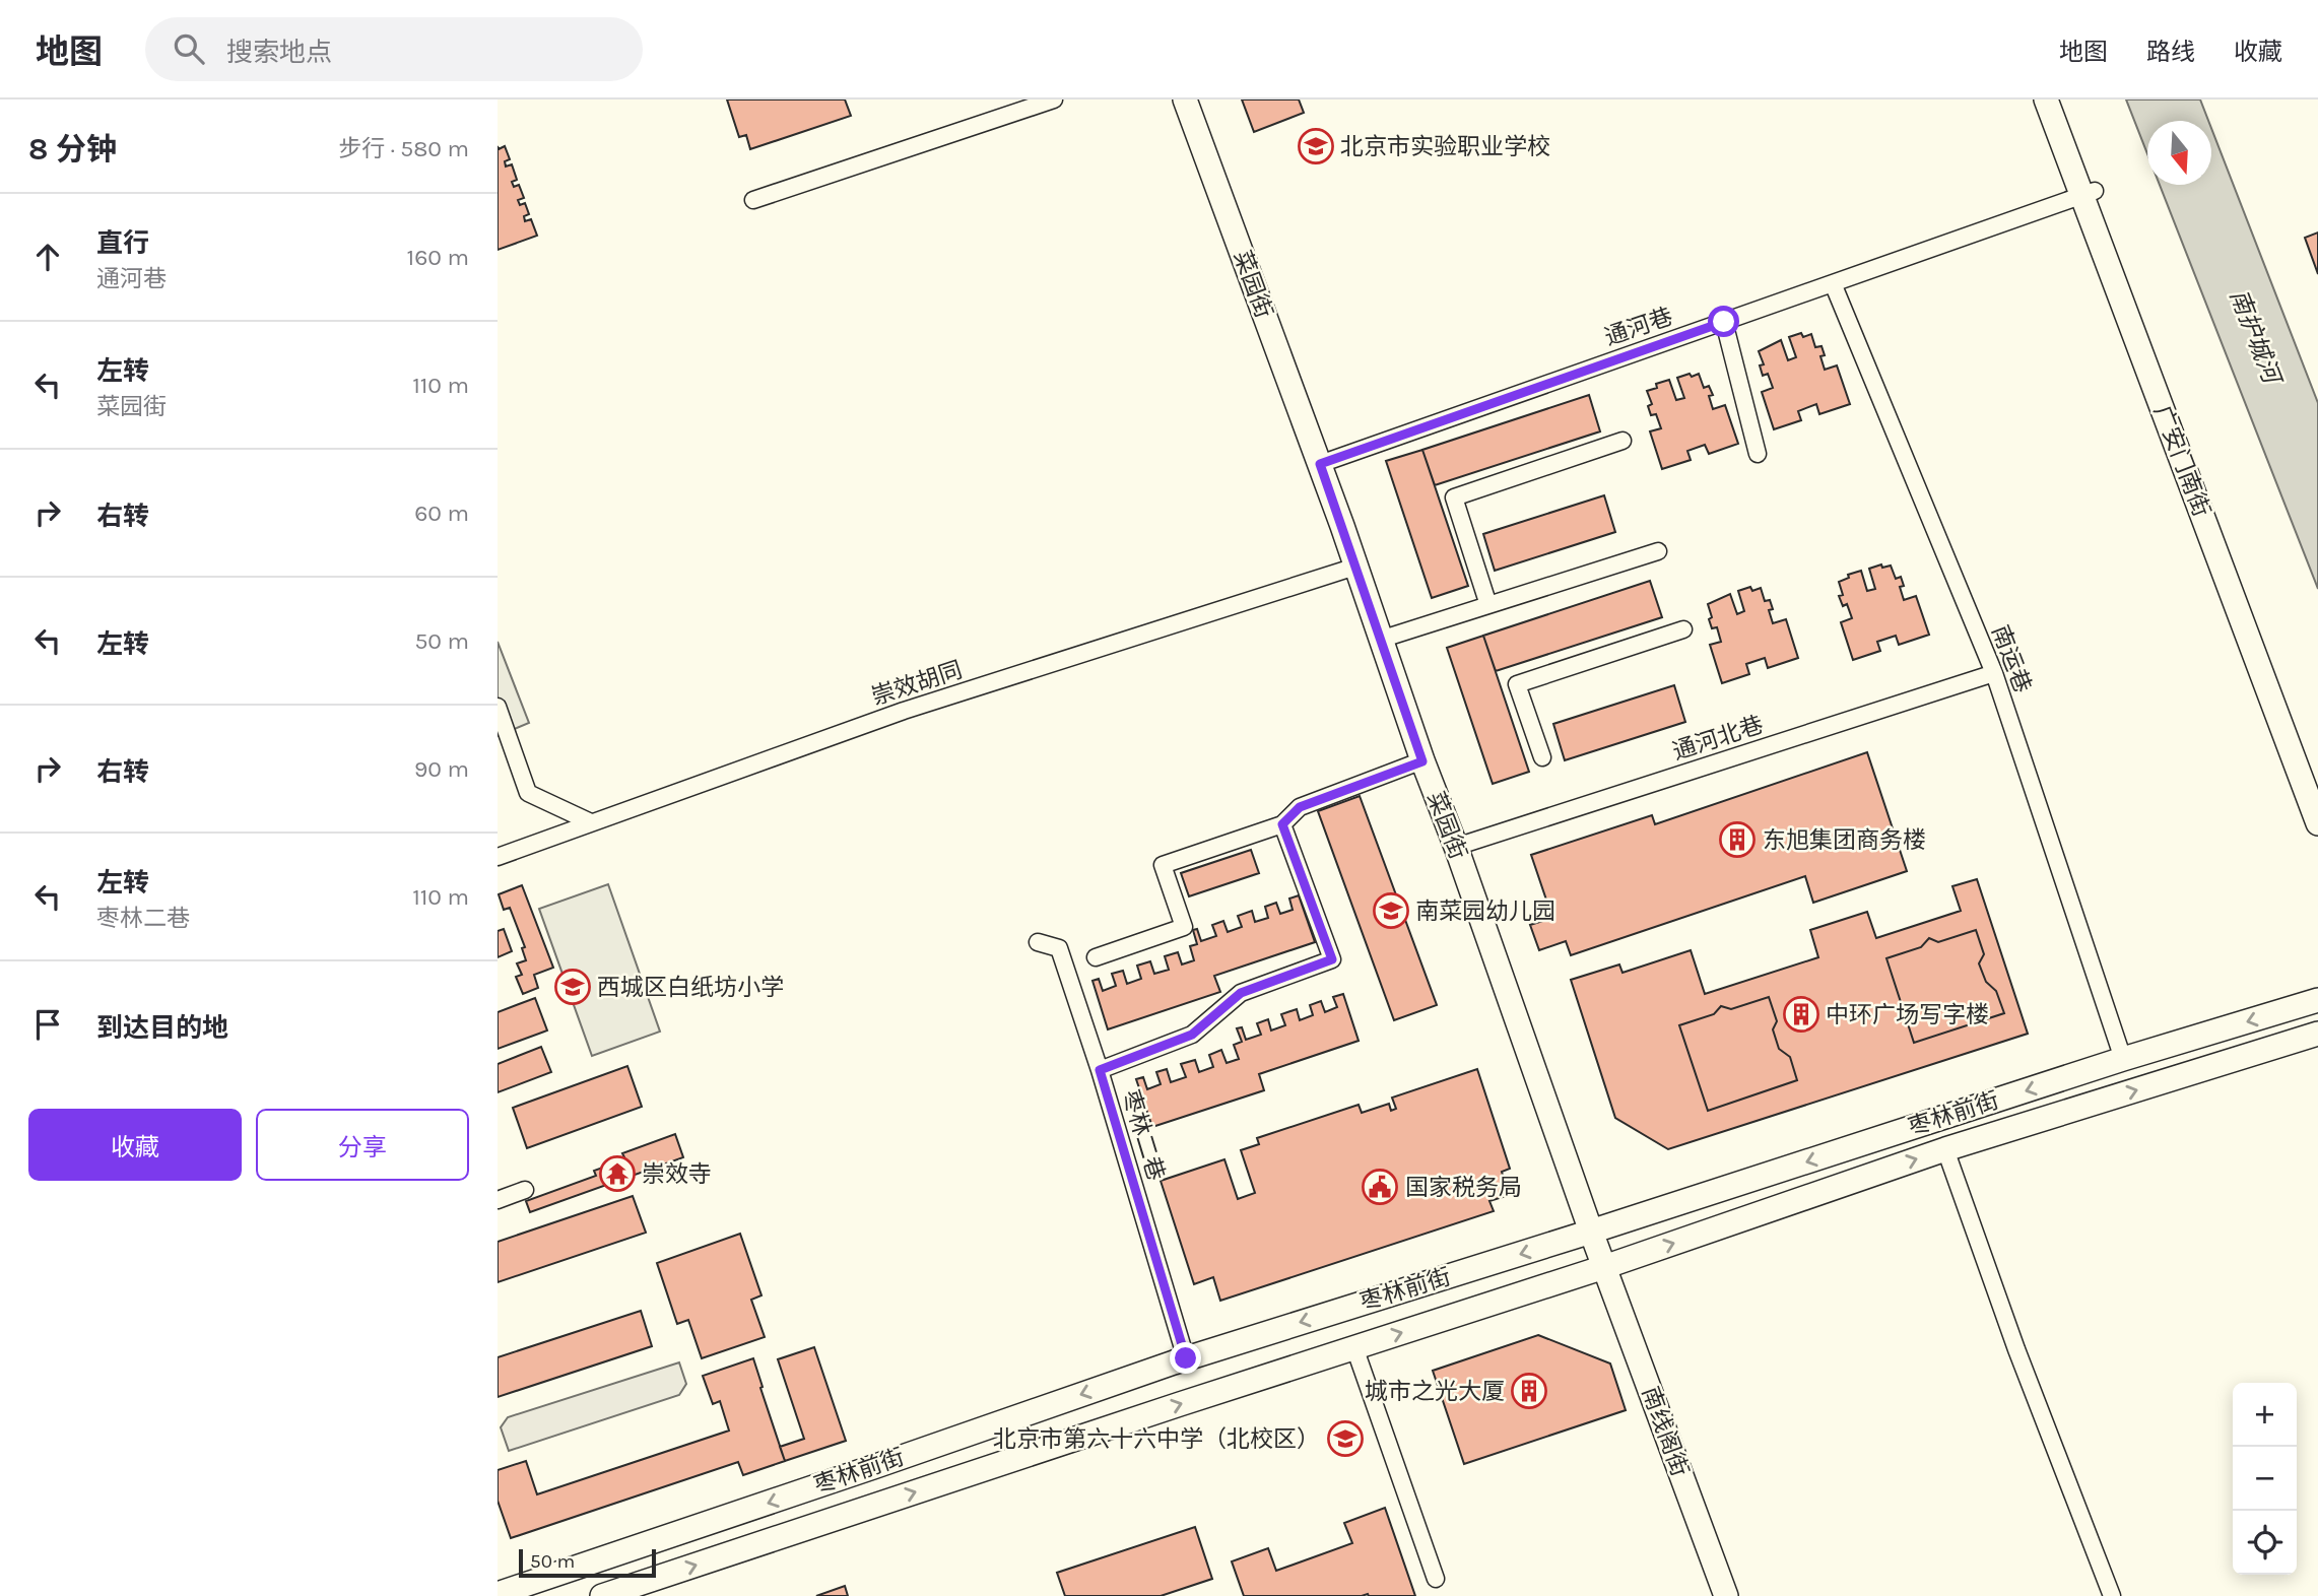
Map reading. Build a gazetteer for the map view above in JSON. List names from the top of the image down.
{
  "streets": {
    "main road": [
      "菜园街",
      "广安门南街",
      "枣林前街",
      "南线阁街"
    ],
    "street": [
      "通河巷",
      "南运巷",
      "崇效胡同",
      "通河北巷",
      "枣林二巷"
    ]
  },
  "crossings": [
    ["菜园街", "通河巷"],
    ["菜园街", "崇效胡同"],
    ["菜园街", "通河北巷"],
    ["菜园街", "枣林前街"],
    ["菜园街", "南线阁街"],
    ["通河巷", "广安门南街"],
    ["通河巷", "南运巷"],
    ["南运巷", "通河北巷"],
    ["南运巷", "枣林前街"],
    ["枣林前街", "枣林二巷"],
    ["枣林前街", "南线阁街"]
  ],
  "water": ["南护城河"],
  "places": {
    "school or university": [
      "北京市实验职业学校",
      "南菜园幼儿园",
      "西城区白纸坊小学",
      "北京市第六十六中学（北校区）"
    ],
    "building": ["东旭集团商务楼", "中环广场写字楼", "城市之光大厦"],
    "temple": ["崇效寺"],
    "public building": ["国家税务局"]
  },
  "scale_bar": "50 m",
  "north": "bottom",
  "page": {
    "header": "地图",
    "search": "搜索地点",
    "nav": ["地图", "路线", "收藏"],
    "heading": ["8 分钟", "步行 · 580 m"],
    "list": [
      ["直行", "通河巷", "160 m"],
      ["左转", "菜园街", "110 m"],
      ["右转", "60 m"],
      ["左转", "50 m"],
      ["右转", "90 m"],
      ["左转", "枣林二巷", "110 m"],
      "到达目的地"
    ],
    "buttons": ["收藏", "分享"],
    "map_buttons": ["+", "−"],
    "scale": "50 m"
  }
}
